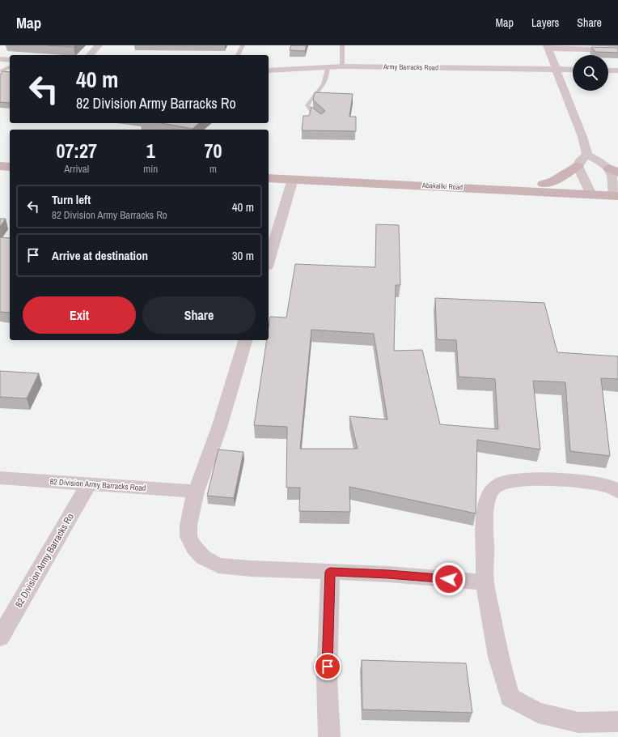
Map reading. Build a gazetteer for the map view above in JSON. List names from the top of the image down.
{
  "streets": {
    "main road": ["Abakaliki Road"],
    "street": ["Army Barracks Road", "82 Division Army Barracks Road", "82 Division Army Barracks Ro"]
  },
  "crossings": [
    ["82 Division Army Barracks Road", "82 Division Army Barracks Ro"]
  ],
  "page": {
    "header": "Map",
    "nav": ["Map", "Layers", "Share"],
    "turn": ["40 m", "82 Division Army Barracks Ro"],
    "eta": [
      "07:27",
      "Arrival",
      "1",
      "min",
      "70",
      "m"
    ],
    "list": [
      {
        "name": "Turn left",
        "note": "82 Division Army Barracks Ro",
        "value": "40 m"
      },
      {
        "name": "Arrive at destination",
        "value": "30 m"
      }
    ],
    "buttons": ["Exit", "Share"]
  }
}
